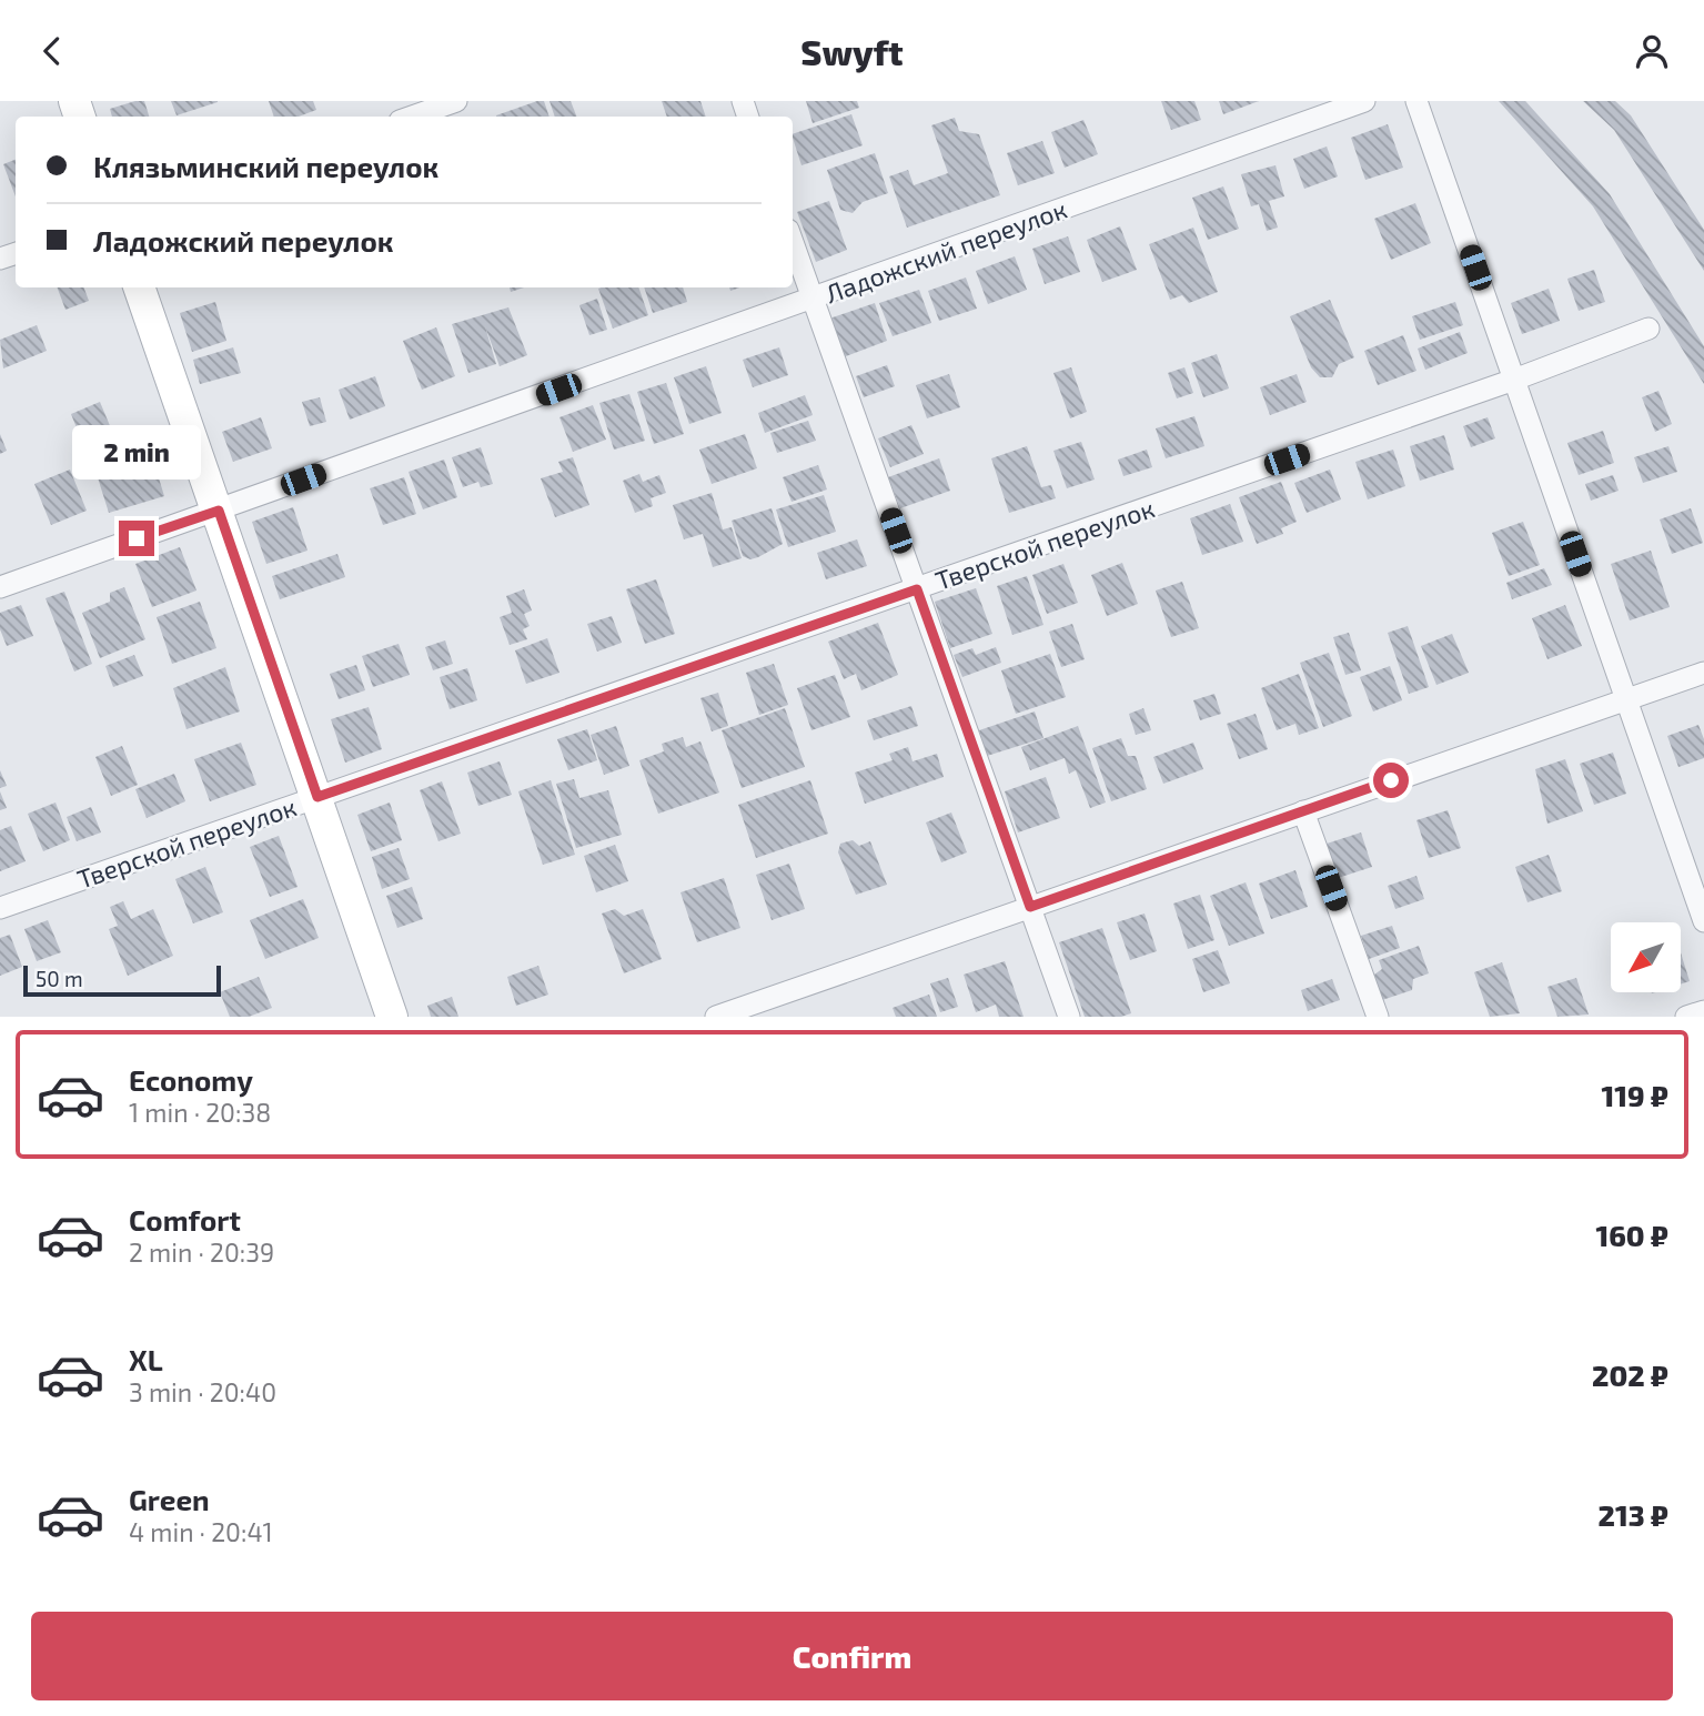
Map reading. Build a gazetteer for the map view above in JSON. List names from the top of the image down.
{
  "streets": {
    "street": ["Ладожский переулок", "Тверской переулок"]
  },
  "scale_bar": "50 m",
  "north": "bottom left",
  "page": {
    "header": "Swyft",
    "banner": ["Клязьминский переулок", "Ладожский переулок"],
    "bubble": "2 min",
    "scale": "50 m",
    "list": [
      {
        "name": "Economy",
        "note": "1 min · 20:38",
        "value": "119 ₽"
      },
      {
        "name": "Comfort",
        "note": "2 min · 20:39",
        "value": "160 ₽"
      },
      {
        "name": "XL",
        "note": "3 min · 20:40",
        "value": "202 ₽"
      },
      {
        "name": "Green",
        "note": "4 min · 20:41",
        "value": "213 ₽"
      }
    ],
    "buttons": "Confirm"
  }
}
